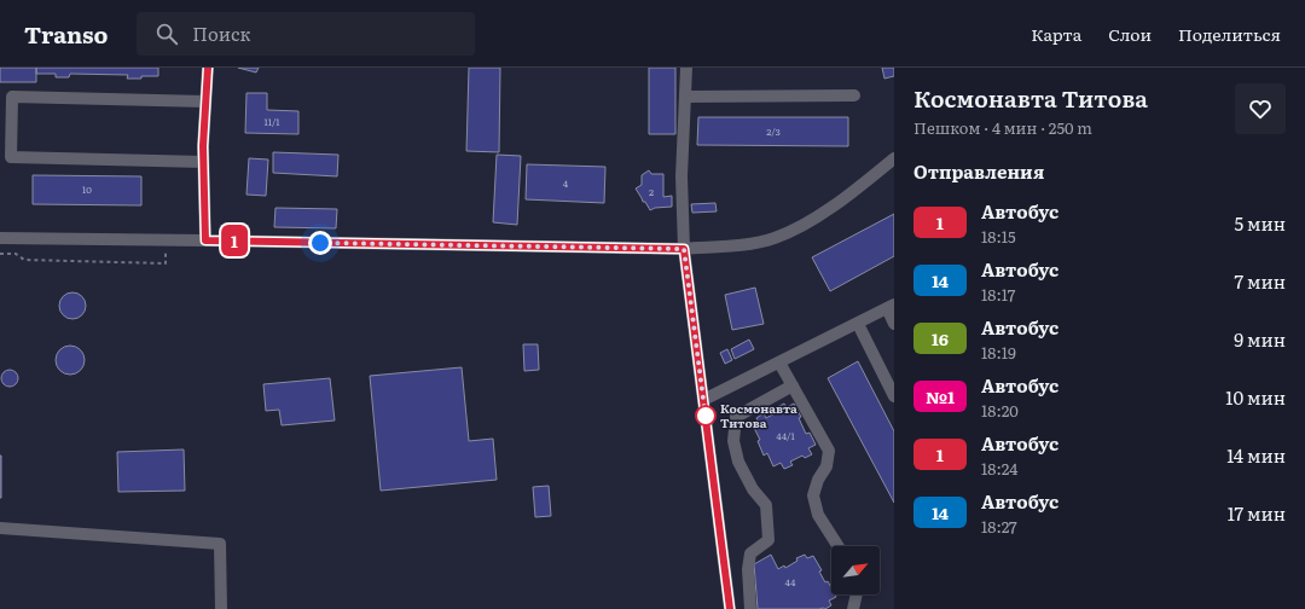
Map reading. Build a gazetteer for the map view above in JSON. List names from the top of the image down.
{
  "places": ["Космонавта Титова"],
  "lines": ["bus line 1"],
  "house_numbers": [
    "11/1",
    "2/3",
    "4",
    "10",
    "2",
    "44/1",
    "44"
  ],
  "north": "top right",
  "page": {
    "header": "Transo",
    "search": "Поиск",
    "nav": ["Карта", "Слои", "Поделиться"],
    "on_map": "1",
    "heading": [
      ["Космонавта Титова", "Пешком · 4 мин · 250 m"],
      "Отправления"
    ],
    "list": [
      {
        "mark": "1",
        "name": "Автобус",
        "note": "18:15",
        "value": "5 мин"
      },
      {
        "mark": "14",
        "name": "Автобус",
        "note": "18:17",
        "value": "7 мин"
      },
      {
        "mark": "16",
        "name": "Автобус",
        "note": "18:19",
        "value": "9 мин"
      },
      {
        "mark": "№1",
        "name": "Автобус",
        "note": "18:20",
        "value": "10 мин"
      },
      {
        "mark": "1",
        "name": "Автобус",
        "note": "18:24",
        "value": "14 мин"
      },
      {
        "mark": "14",
        "name": "Автобус",
        "note": "18:27",
        "value": "17 мин"
      }
    ]
  }
}
